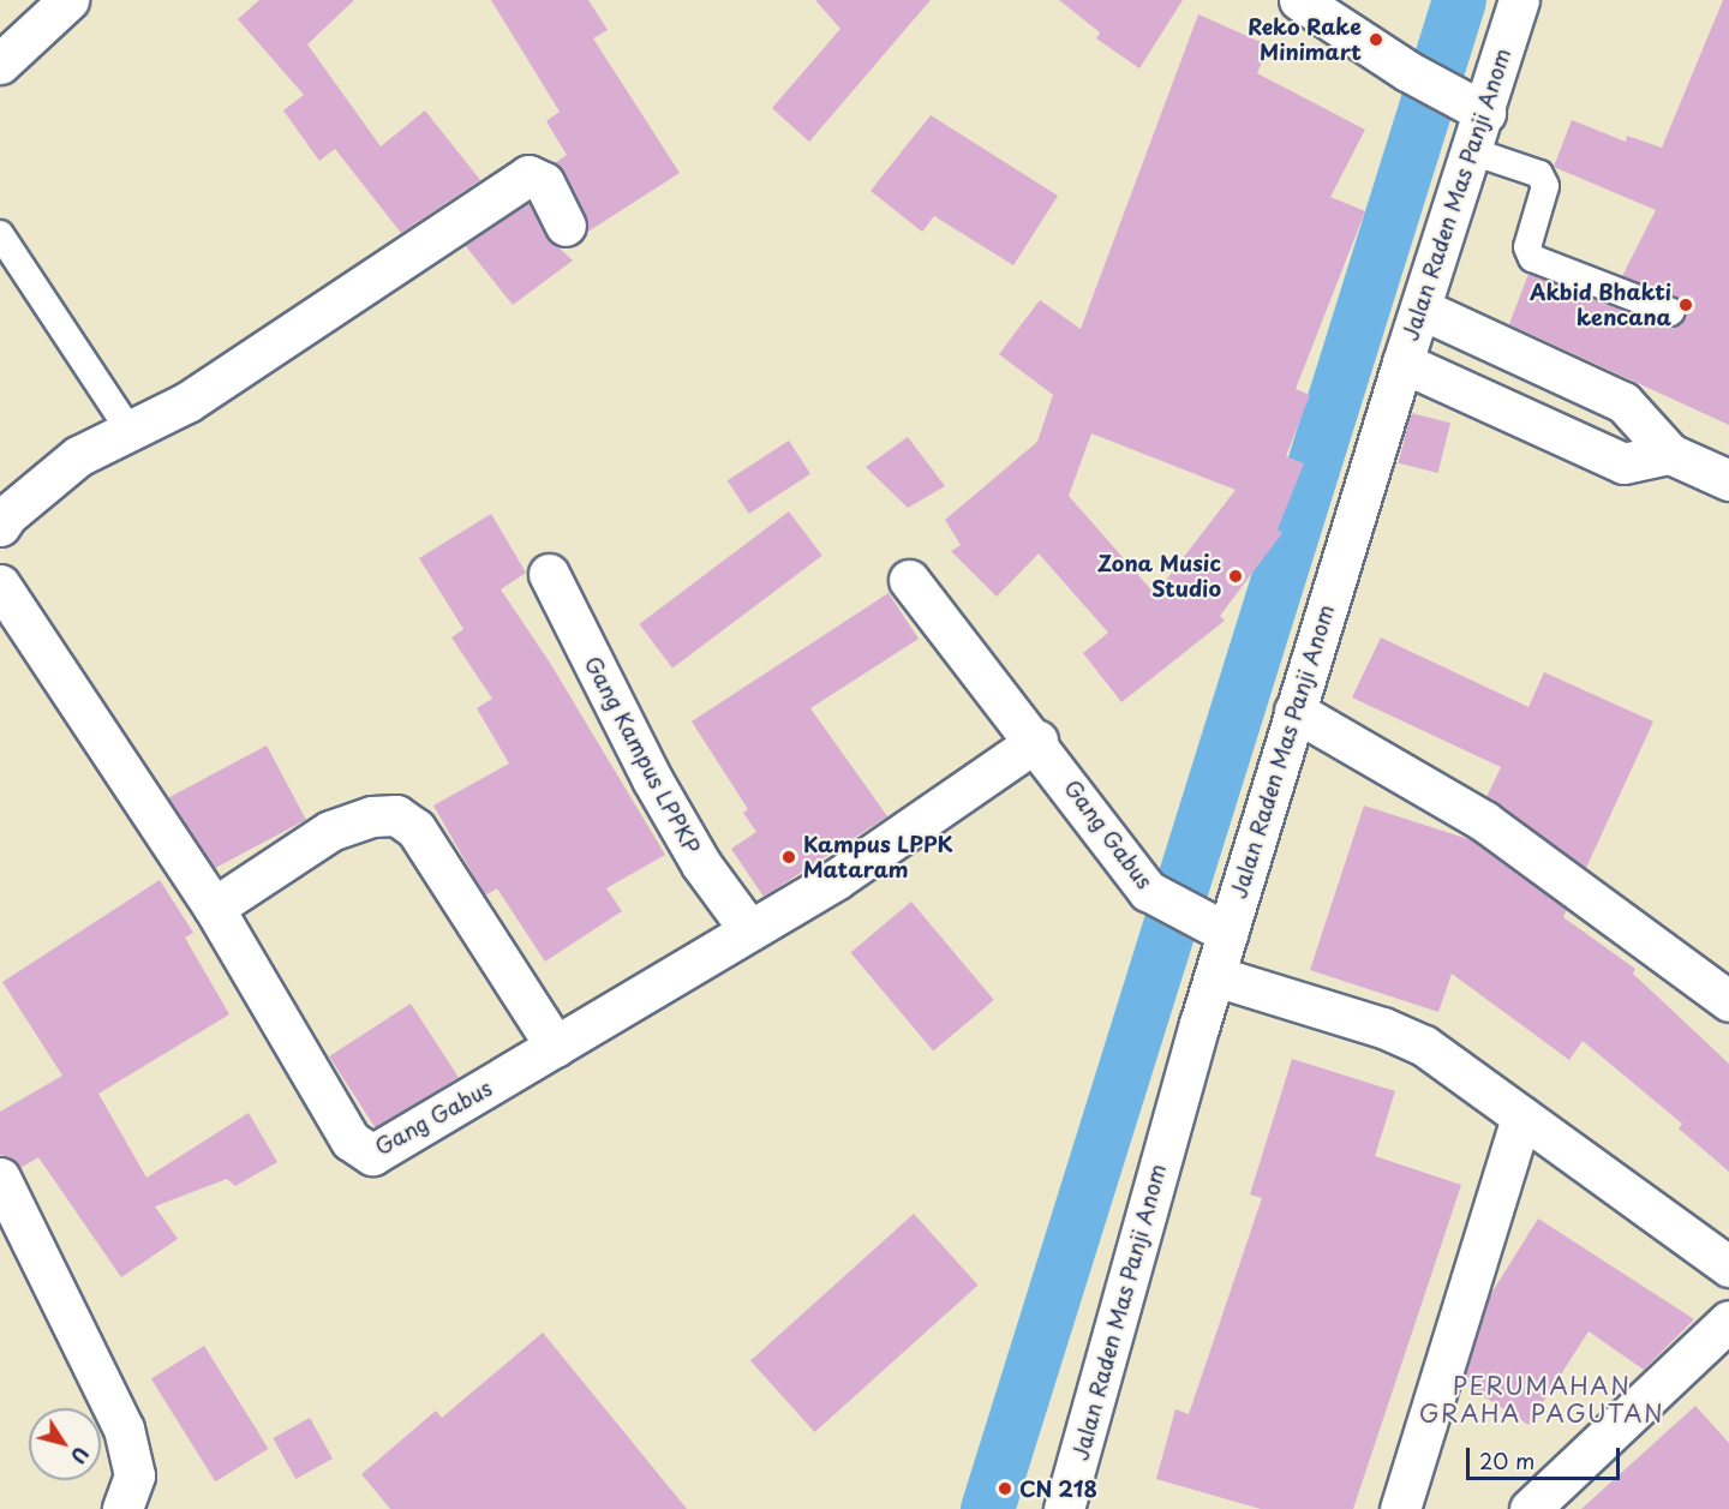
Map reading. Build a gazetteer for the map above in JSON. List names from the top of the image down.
{
  "streets": {
    "street": ["Jalan Raden Mas Panji Anom", "Gang Kampus LPPKP", "Gang Gabus"]
  },
  "crossings": [
    ["Jalan Raden Mas Panji Anom", "Gang Gabus"],
    ["Gang Kampus LPPKP", "Gang Gabus"]
  ],
  "districts": ["PERUMAHAN GRAHA PAGUTAN"],
  "places": [
    "Reko Rake Minimart",
    "Akbid Bhakti kencana",
    "Zona Music Studio",
    "Kampus LPPK Mataram",
    "CN 218"
  ],
  "scale_bar": "20 m",
  "north": "bottom right"
}
